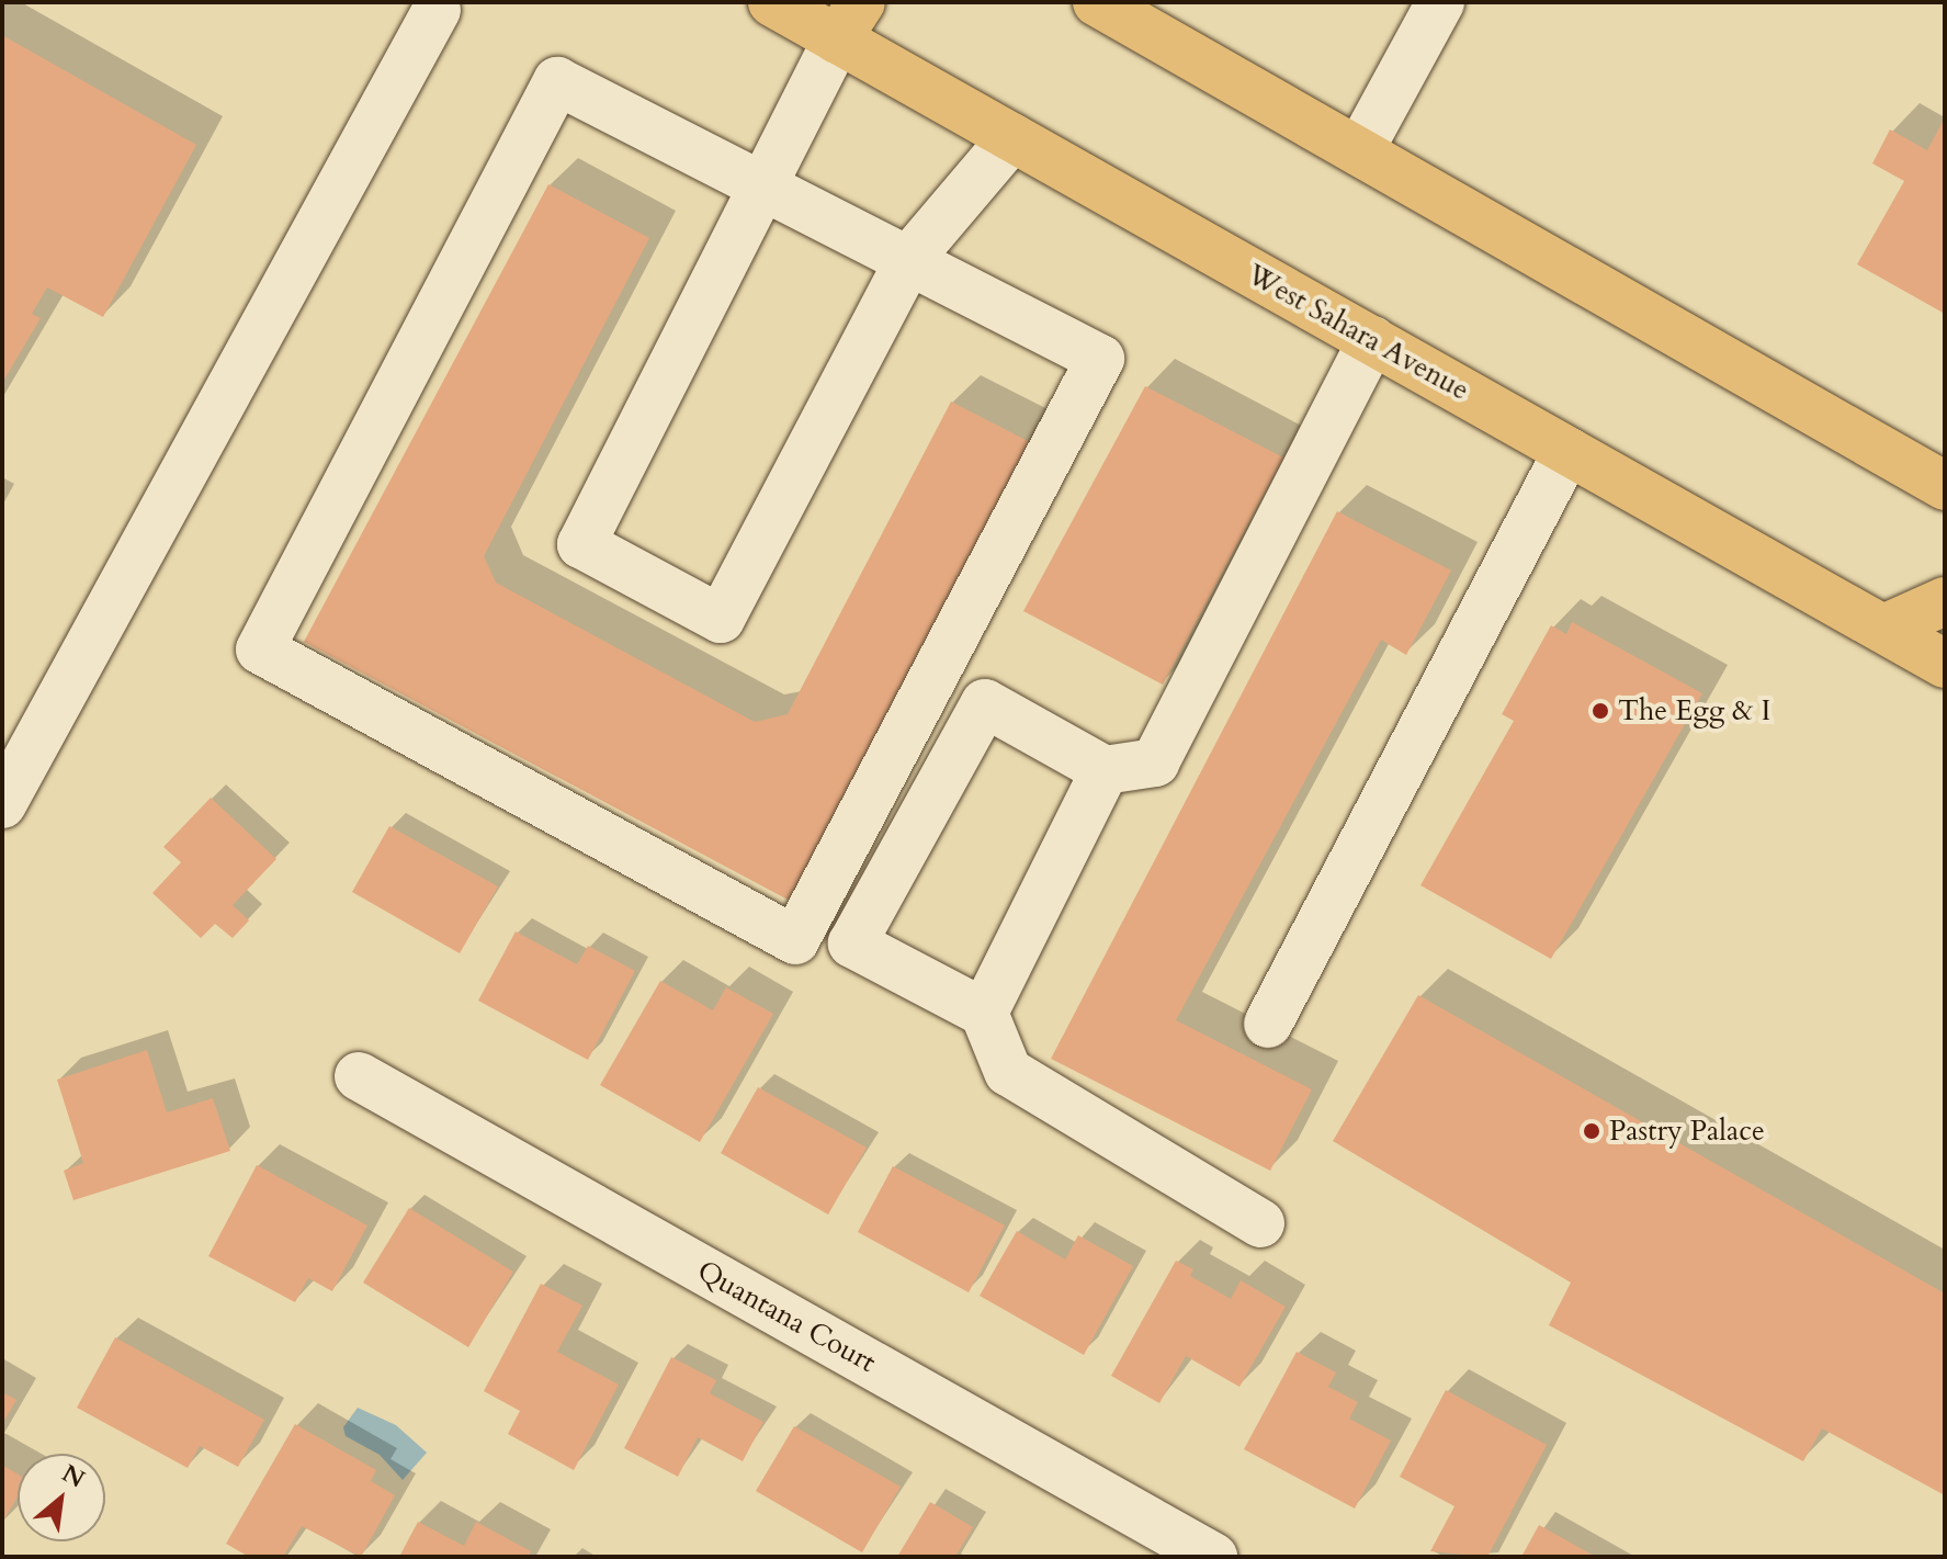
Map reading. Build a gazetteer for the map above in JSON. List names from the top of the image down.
{
  "streets": {
    "main road": ["West Sahara Avenue"],
    "street": ["Quantana Court"]
  },
  "places": ["The Egg & I", "Pastry Palace"],
  "north": "top right"
}
